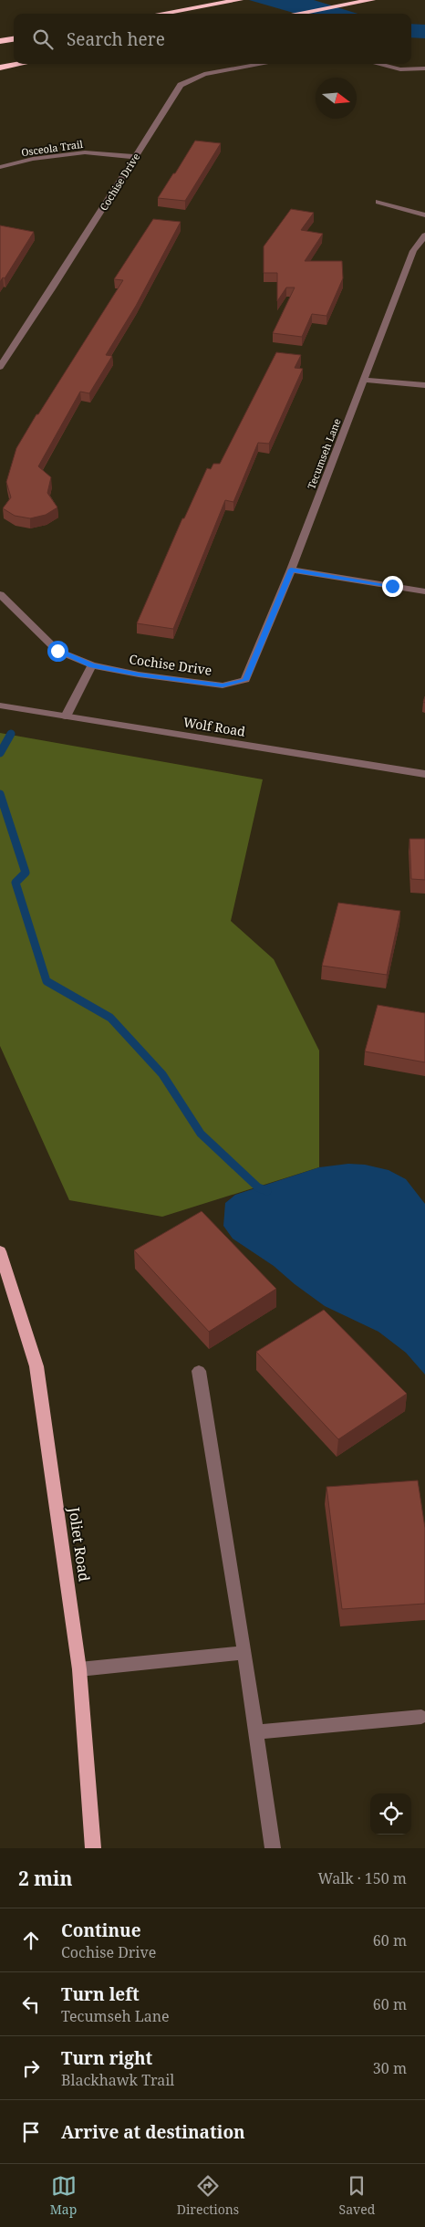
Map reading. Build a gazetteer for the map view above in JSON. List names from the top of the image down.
{
  "streets": {
    "main road": ["Joliet Road"],
    "street": [
      "Osceola Trail",
      "Cochise Drive",
      "Tecumseh Lane",
      "Wolf Road"
    ]
  },
  "crossings": [
    ["Osceola Trail", "Cochise Drive"],
    ["Cochise Drive", "Tecumseh Lane"]
  ],
  "north": "right",
  "page": {
    "search": "Search here",
    "heading": ["2 min", "Walk · 150 m"],
    "list": [
      ["Continue", "Cochise Drive", "60 m"],
      ["Turn left", "Tecumseh Lane", "60 m"],
      ["Turn right", "Blackhawk Trail", "30 m"],
      "Arrive at destination"
    ],
    "nav": ["Map", "Directions", "Saved"]
  }
}
